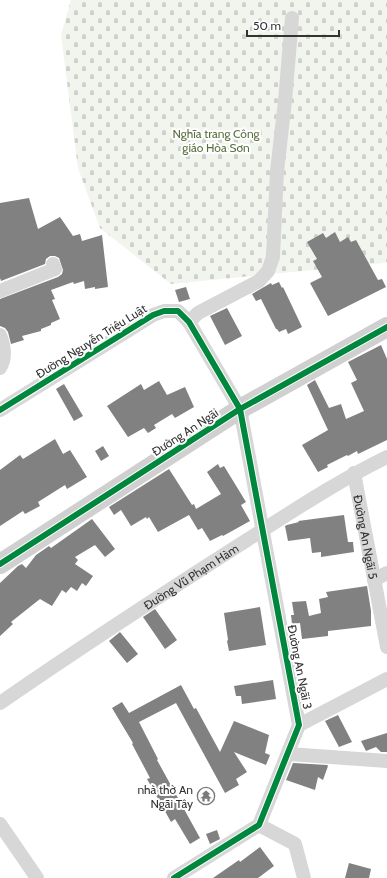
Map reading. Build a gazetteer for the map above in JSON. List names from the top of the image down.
{
  "streets": {
    "main road": ["Đường An Ngãi"],
    "street": [
      "Đường Nguyễn Triệu Luật",
      "Đường An Ngãi 5",
      "Đường Vũ Phạm Hàm",
      "Đường An Ngãi 3"
    ]
  },
  "crossings": [
    ["Đường Nguyễn Triệu Luật", "Đường An Ngãi"],
    ["Đường Nguyễn Triệu Luật", "Đường An Ngãi 3"],
    ["Đường An Ngãi", "Đường An Ngãi 3"],
    ["Đường An Ngãi 5", "Đường Vũ Phạm Hàm"],
    ["Đường Vũ Phạm Hàm", "Đường An Ngãi 3"]
  ],
  "parks": ["Nghĩa trang Công giáo Hòa Sơn"],
  "places": {
    "temple": ["nhà thờ An Ngãi Tây"]
  },
  "scale_bar": "50 m"
}
